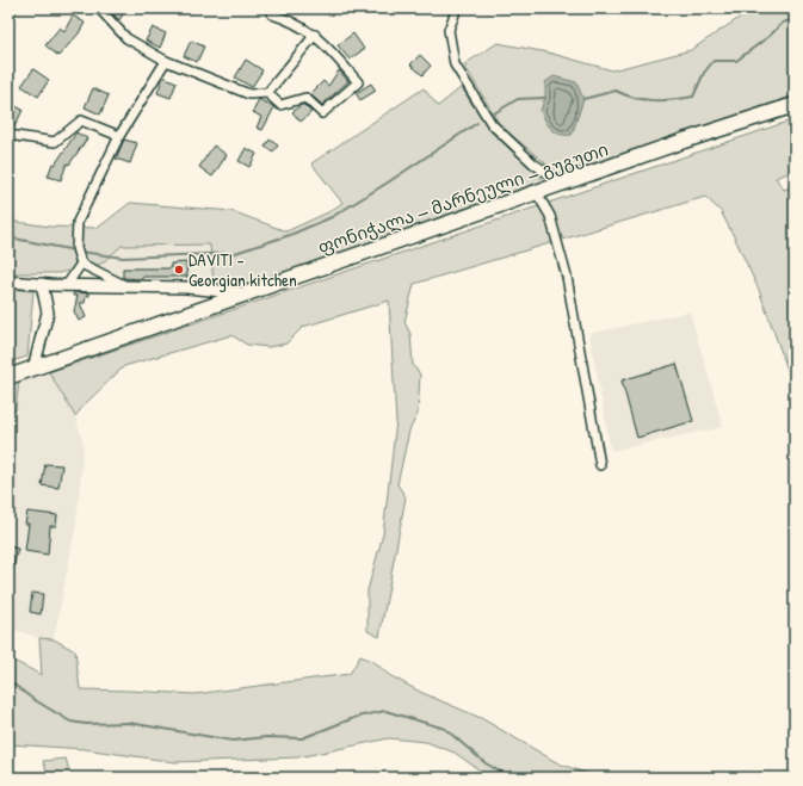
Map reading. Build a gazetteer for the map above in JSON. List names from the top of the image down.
{
  "streets": {
    "highway": ["ფონიჭალა — მარნეული — გუგუთი"]
  },
  "places": ["DAVITI - Georgian kitchen"]
}
